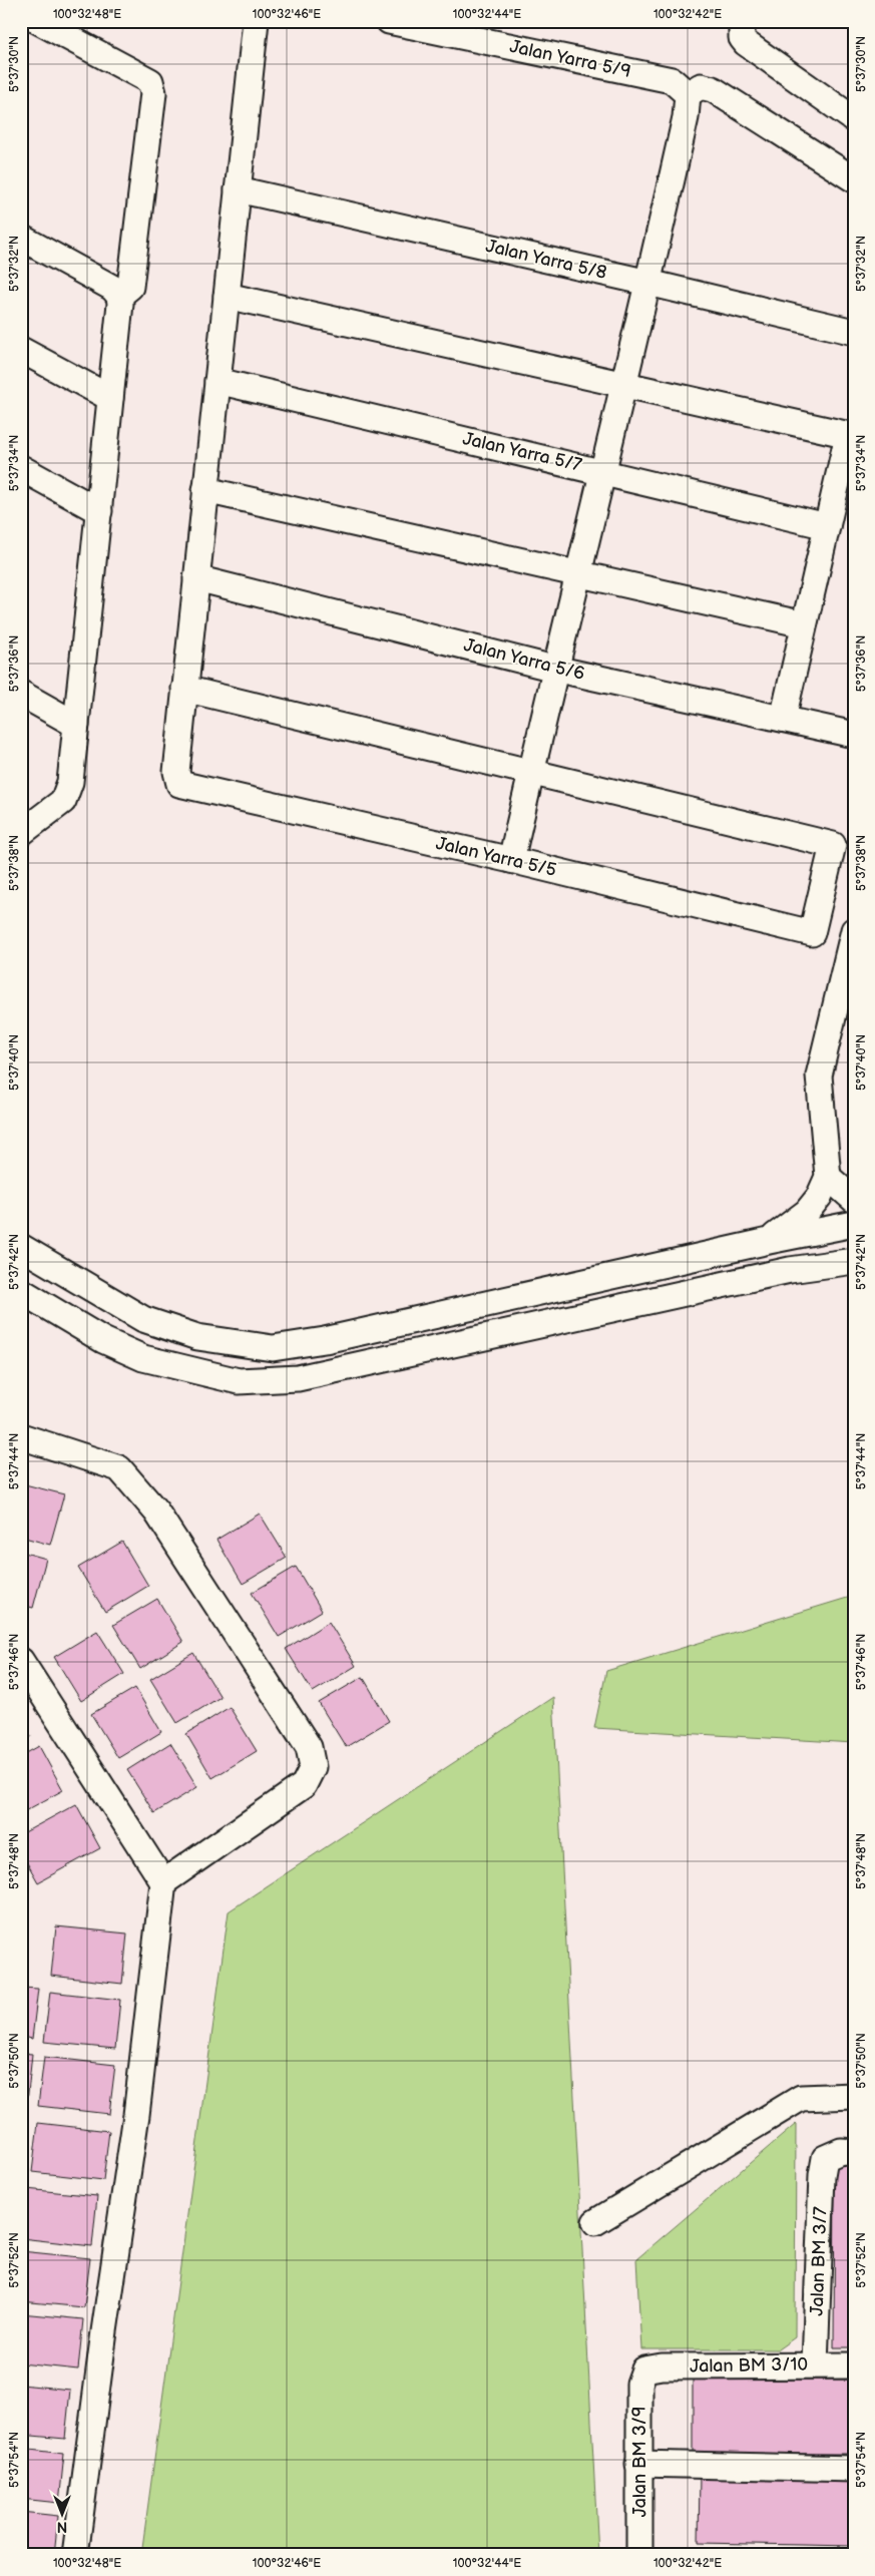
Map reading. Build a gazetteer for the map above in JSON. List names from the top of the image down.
{
  "streets": {
    "street": [
      "Jalan Yarra 5/9",
      "Jalan Yarra 5/8",
      "Jalan Yarra 5/7",
      "Jalan Yarra 5/6",
      "Jalan Yarra 5/5",
      "Jalan BM 3/7",
      "Jalan BM 3/10",
      "Jalan BM 3/9"
    ]
  },
  "crossings": [
    ["Jalan BM 3/7", "Jalan BM 3/10"],
    ["Jalan BM 3/10", "Jalan BM 3/9"]
  ],
  "north": "bottom",
  "coordinates": [
    "100°32'48\"E",
    "100°32'46\"E",
    "100°32'44\"E",
    "100°32'42\"E",
    "5°37'30\"N",
    "5°37'32\"N",
    "5°37'34\"N",
    "5°37'36\"N",
    "5°37'38\"N",
    "5°37'40\"N",
    "5°37'42\"N",
    "5°37'44\"N",
    "5°37'46\"N",
    "5°37'48\"N",
    "5°37'50\"N",
    "5°37'52\"N",
    "5°37'54\"N"
  ]
}
